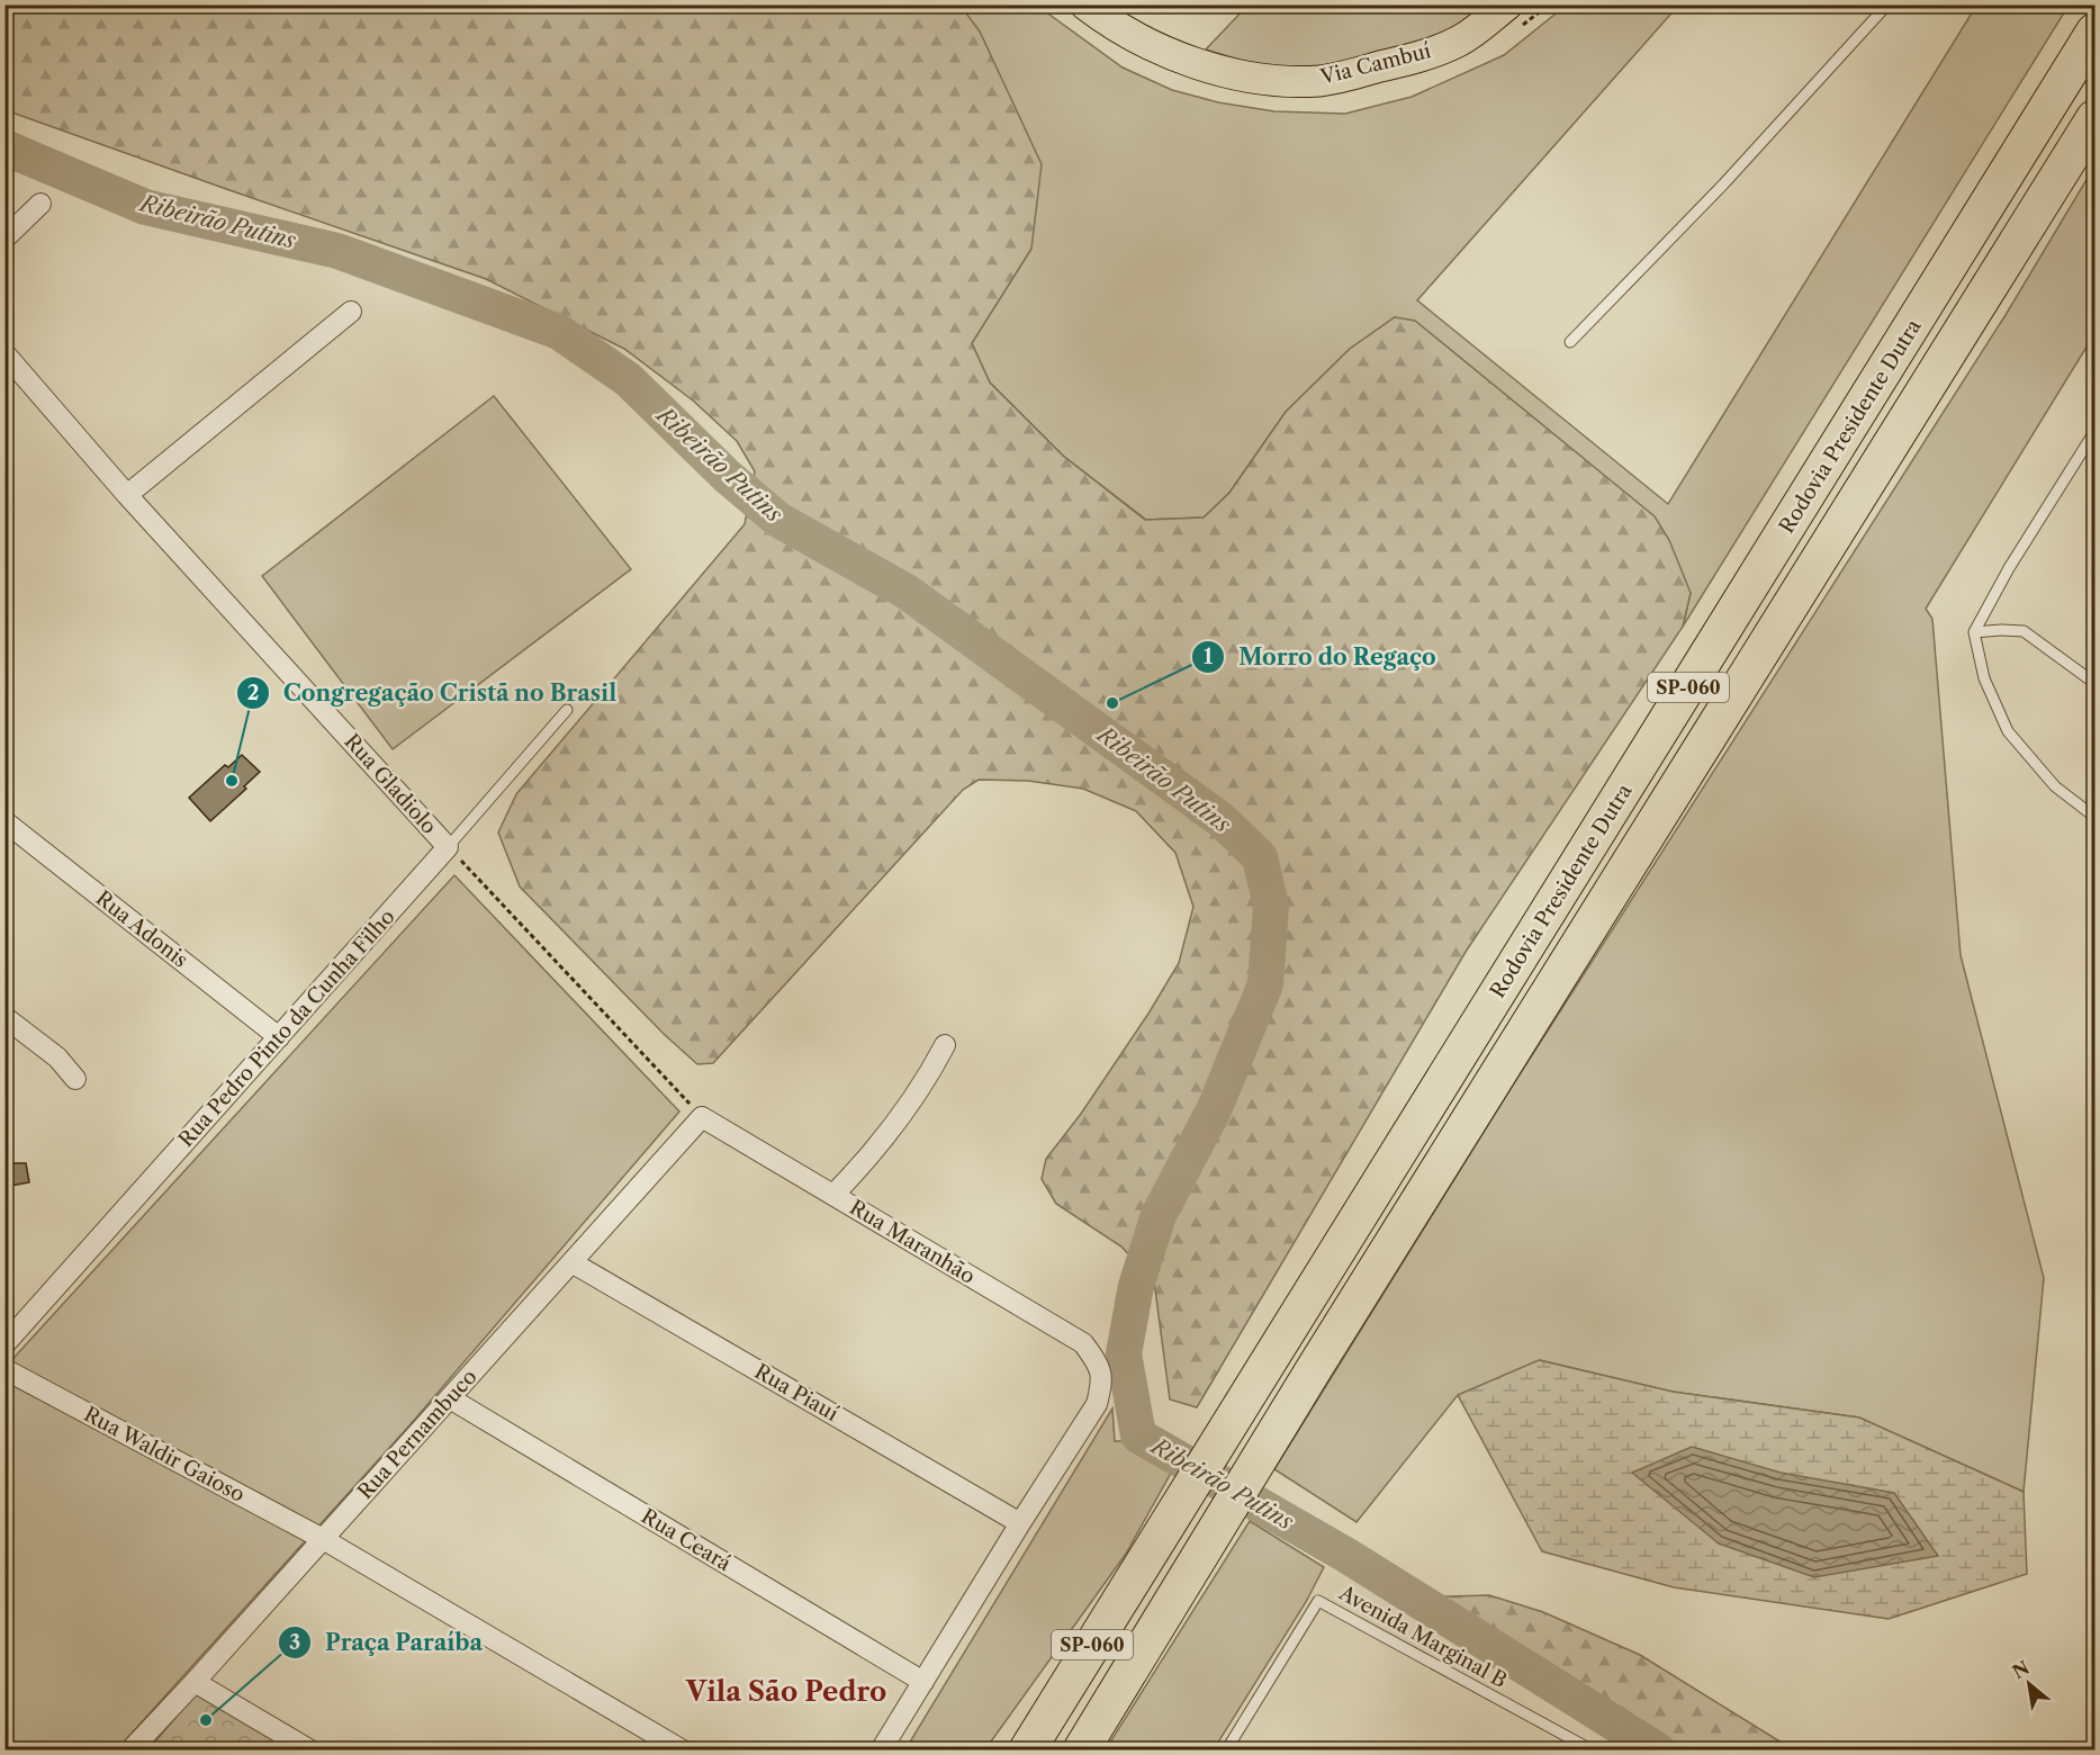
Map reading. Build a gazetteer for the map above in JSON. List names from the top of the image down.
{
  "streets": {
    "highway": ["Rodovia Presidente Dutra", "SP-060"],
    "main road": ["Via Cambuí"],
    "street": [
      "Rua Gladiolo",
      "Rua Adonis",
      "Rua Pedro Pinto da Cunha Filho",
      "Rua Maranhão",
      "Rua Piauí",
      "Rua Pernambuco",
      "Rua Waldir Gaioso",
      "Rua Ceará"
    ],
    "lane": ["Avenida Marginal B"]
  },
  "crossings": [
    ["Rua Gladiolo", "Rua Pedro Pinto da Cunha Filho"],
    ["Rua Gladiolo", "Rua Maranhão"],
    ["Rua Gladiolo", "Rua Pernambuco"],
    ["Rua Adonis", "Rua Pedro Pinto da Cunha Filho"],
    ["Rua Maranhão", "Rua Piauí"],
    ["Rua Maranhão", "Rua Pernambuco"],
    ["Rua Piauí", "Rua Pernambuco"],
    ["Rua Pernambuco", "Rua Waldir Gaioso"],
    ["Rua Pernambuco", "Rua Ceará"]
  ],
  "districts": ["Vila São Pedro"],
  "water": ["Ribeirão Putins"],
  "places": ["Morro do Regaço", "Congregação Cristã no Brasil", "Praça Paraíba"],
  "north": "top left"
}
